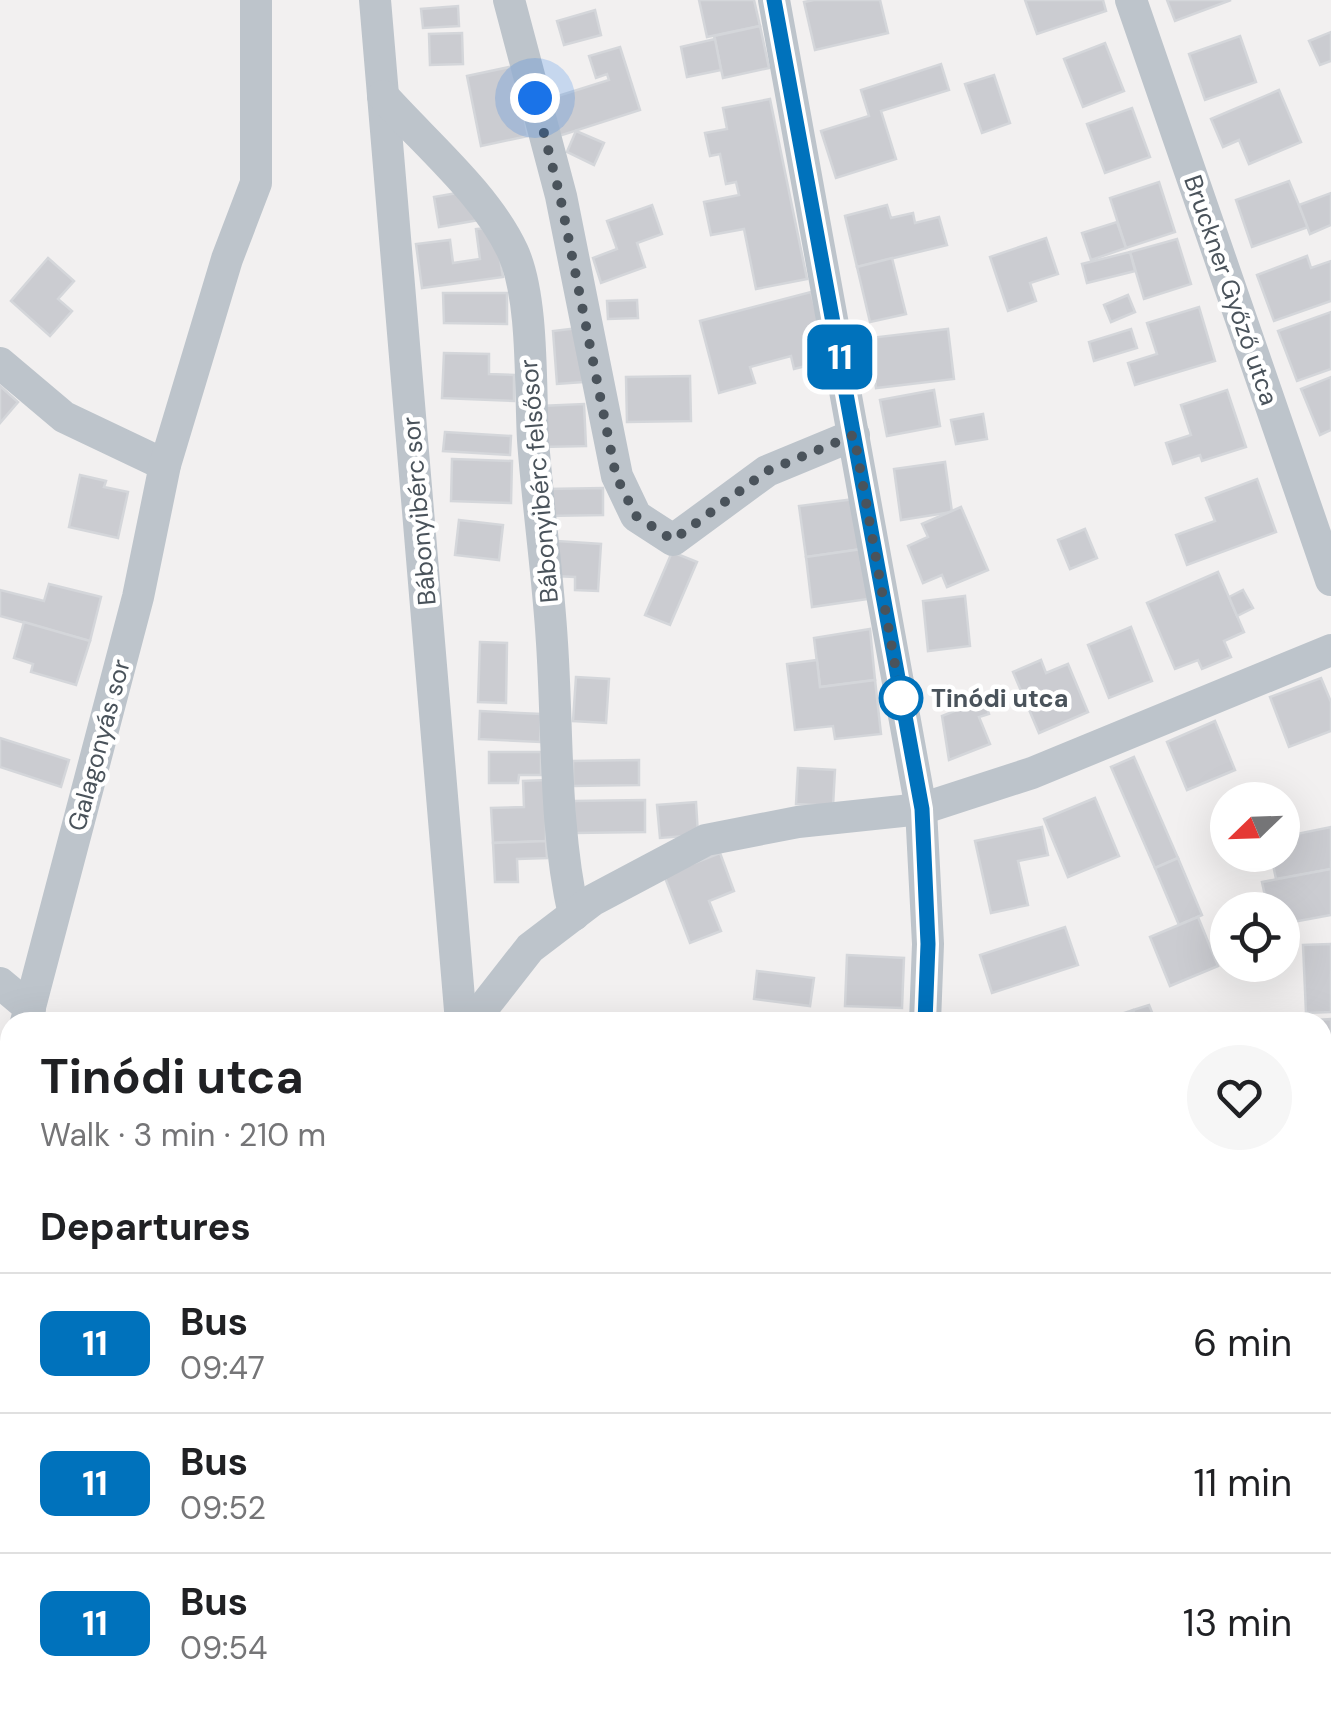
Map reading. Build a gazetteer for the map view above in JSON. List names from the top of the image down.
{
  "streets": {
    "street": [
      "Bruckner Győző utca",
      "Bábonyibérc felsősor",
      "Bábonyibérc sor",
      "Galagonyás sor"
    ]
  },
  "crossings": [
    ["Bábonyibérc felsősor", "Bábonyibérc sor"]
  ],
  "places": ["Tinódi utca"],
  "lines": ["bus line 11"],
  "north": "bottom left",
  "page": {
    "on_map": "11",
    "heading": [
      ["Tinódi utca", "Walk · 3 min · 210 m"],
      "Departures"
    ],
    "list": [
      {
        "mark": "11",
        "name": "Bus",
        "note": "09:47",
        "value": "6 min"
      },
      {
        "mark": "11",
        "name": "Bus",
        "note": "09:52",
        "value": "11 min"
      },
      {
        "mark": "11",
        "name": "Bus",
        "note": "09:54",
        "value": "13 min"
      }
    ]
  }
}
